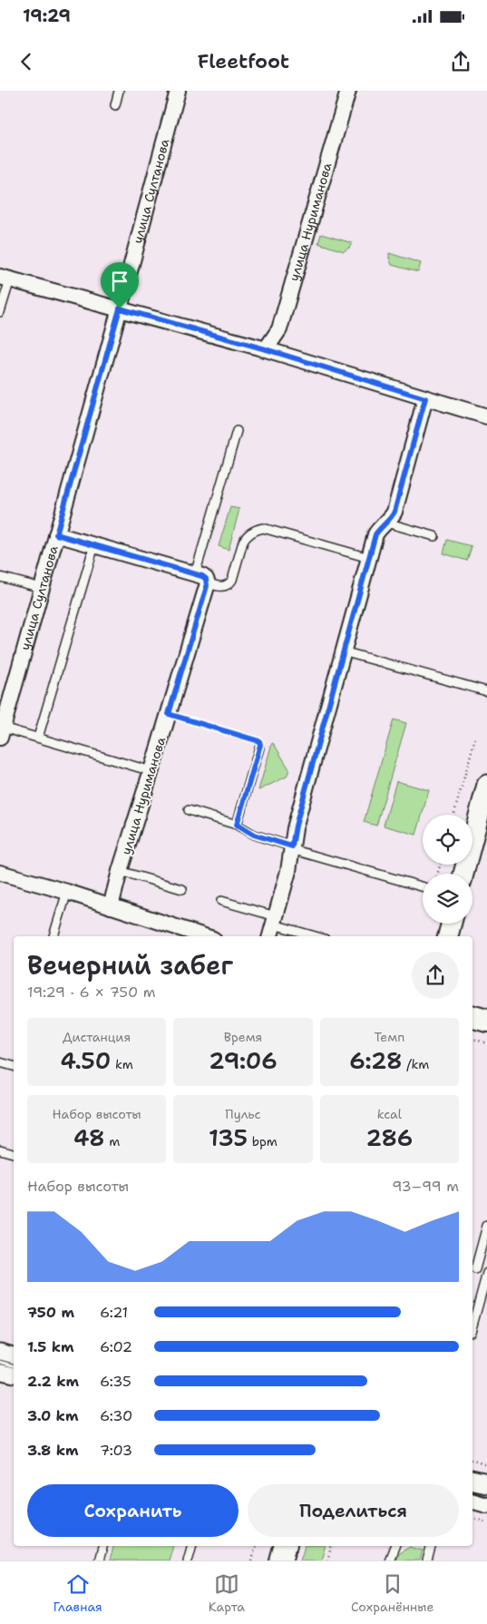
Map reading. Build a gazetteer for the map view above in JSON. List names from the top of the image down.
{
  "streets": {
    "street": ["улица Султанова", "улица Нуриманова"]
  },
  "page": {
    "status": "19:29",
    "header": "Fleetfoot",
    "heading": ["Вечерний забег", "19:29 · 6 × 750 m"],
    "stats": [
      ["Дистанция", "4.50 km"],
      ["Время", "29:06"],
      ["Темп", "6:28 /km"],
      ["Набор высоты", "48 m"],
      ["Пульс", "135 bpm"],
      ["kcal", "286"]
    ],
    "chart": ["Набор высоты", "93–99 m"],
    "list": [
      {
        "name": "750 m",
        "note": "6:21"
      },
      {
        "name": "1.5 km",
        "note": "6:02"
      },
      {
        "name": "2.2 km",
        "note": "6:35"
      },
      {
        "name": "3.0 km",
        "note": "6:30"
      },
      {
        "name": "3.8 km",
        "note": "7:03"
      }
    ],
    "buttons": ["Сохранить", "Поделиться"],
    "tabs": ["Главная", "Карта", "Сохранённые"]
  }
}
